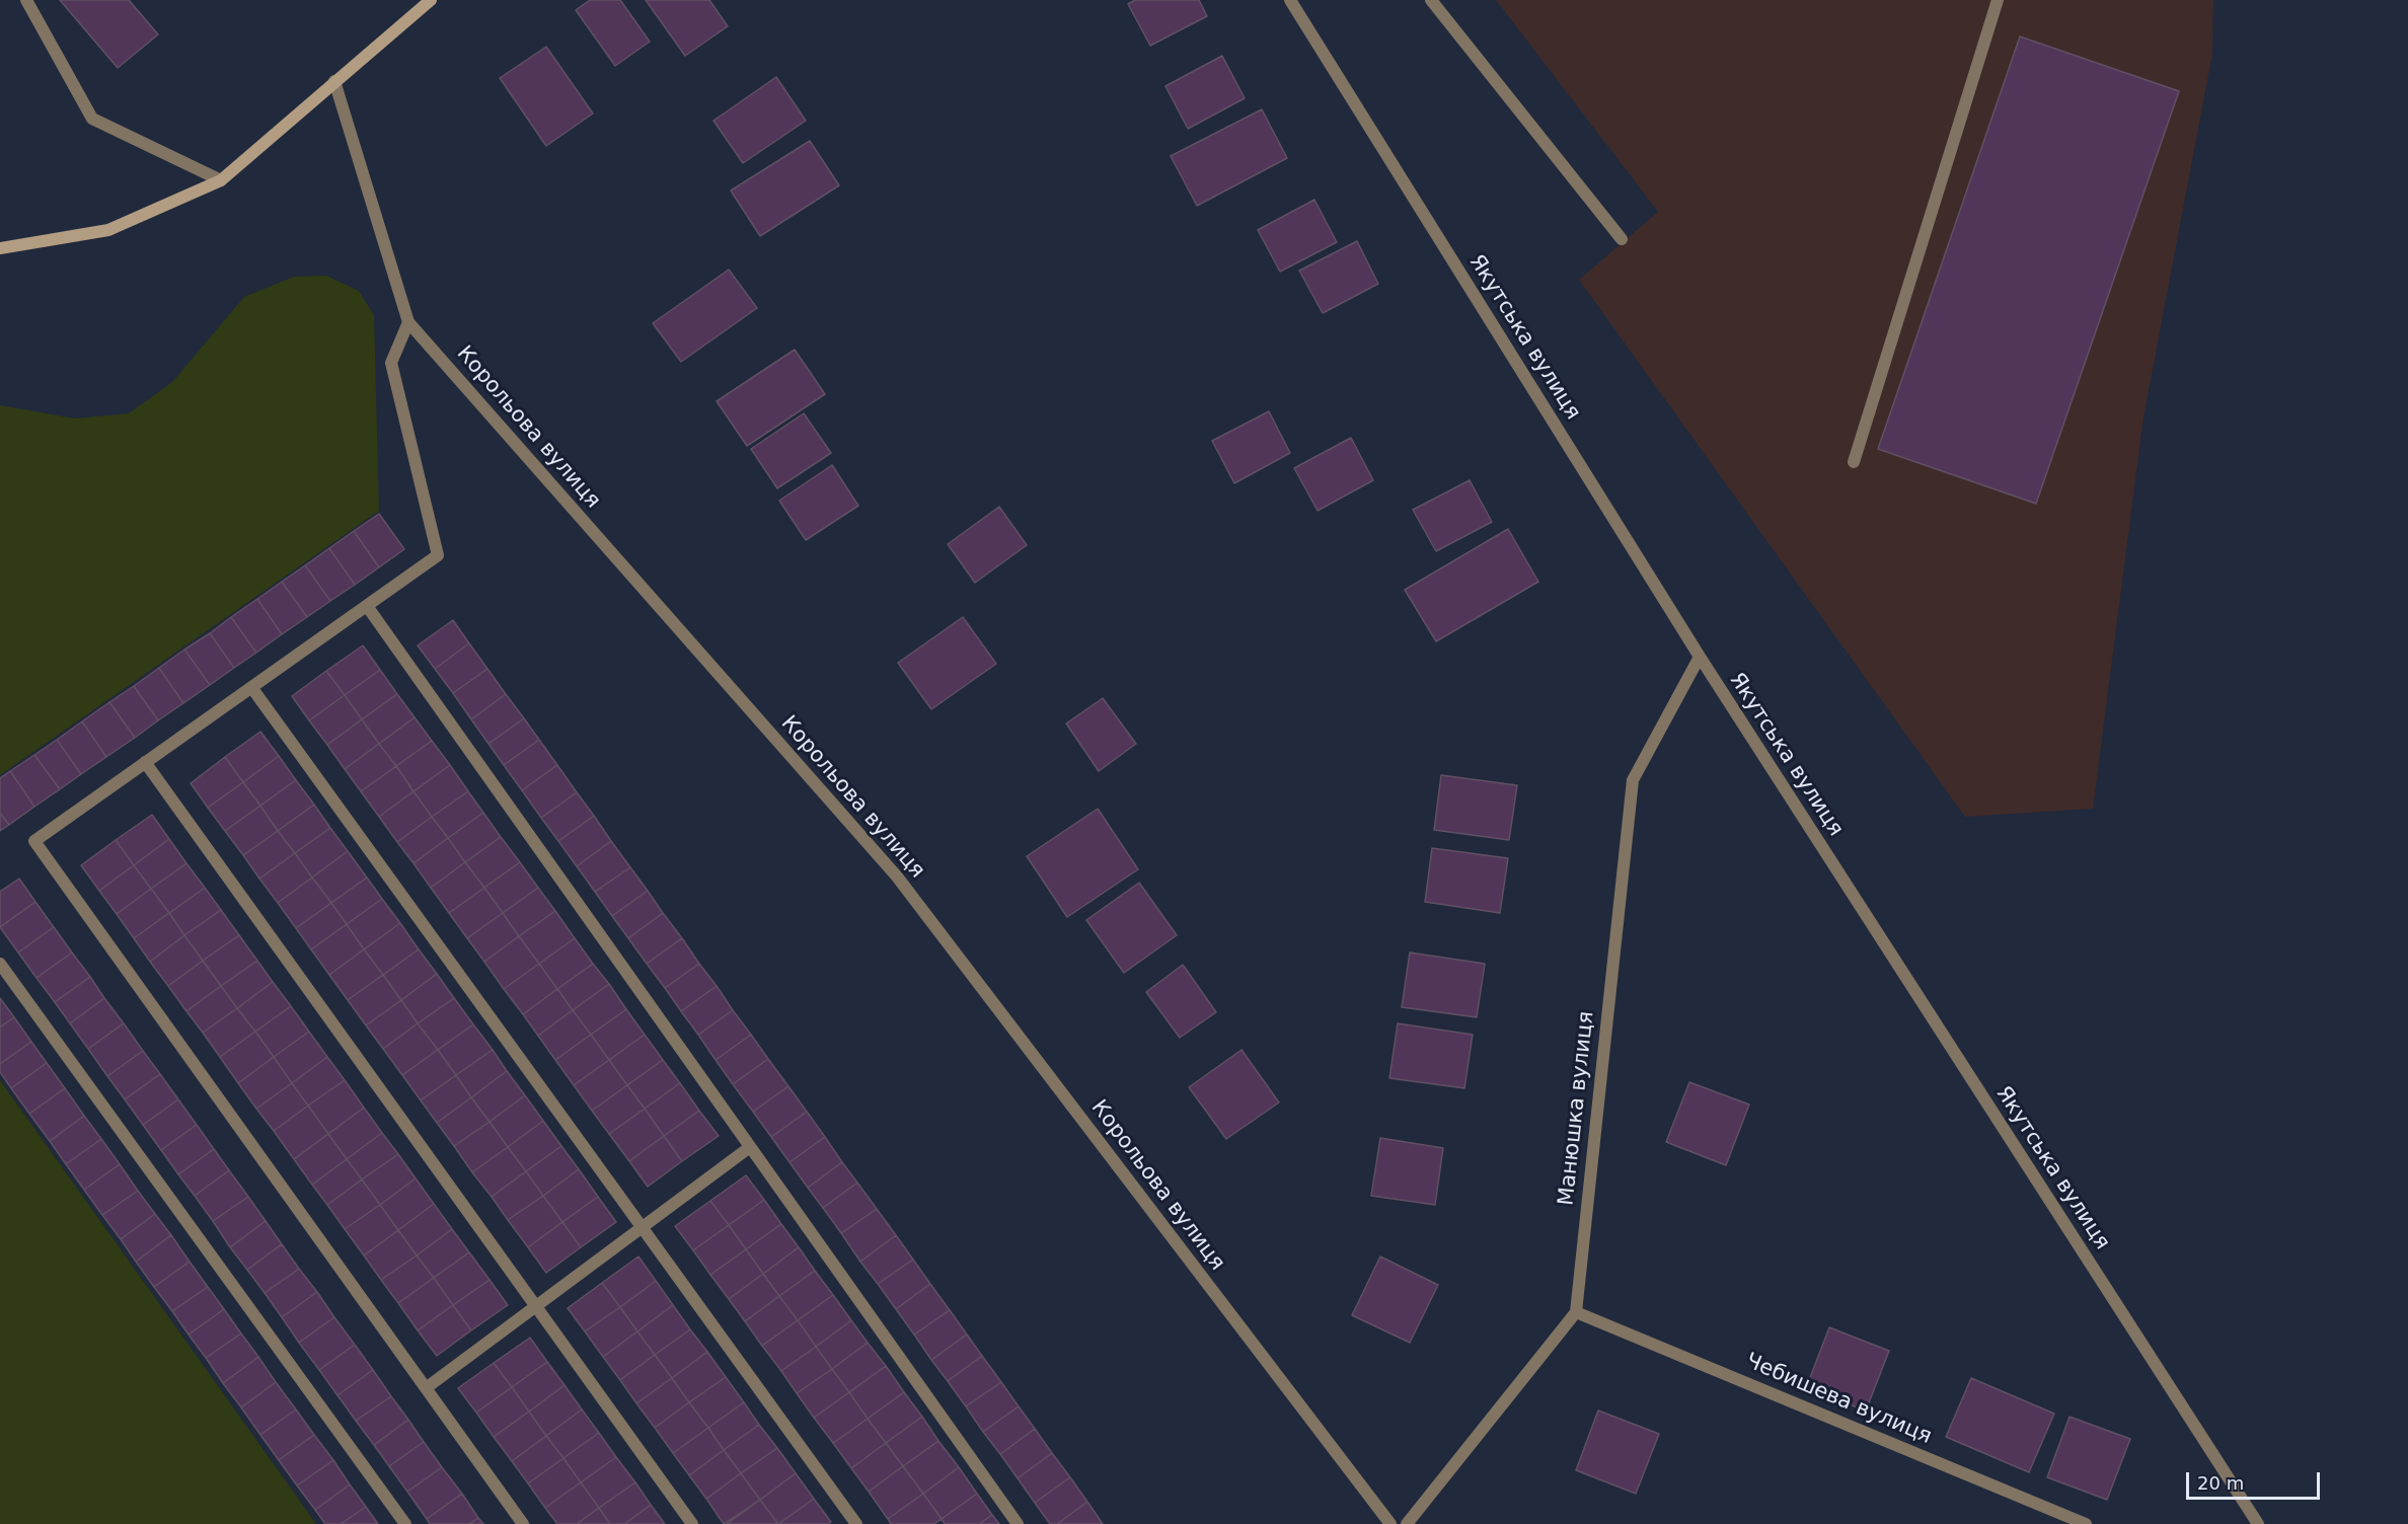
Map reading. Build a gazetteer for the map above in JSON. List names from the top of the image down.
{
  "streets": {
    "street": [
      "Якутська вулиця",
      "Корольова вулиця",
      "Манюшка вулиця",
      "Чебишева вулиця"
    ]
  },
  "crossings": [
    ["Якутська вулиця", "Манюшка вулиця"],
    ["Манюшка вулиця", "Чебишева вулиця"]
  ],
  "scale_bar": "20 m"
}
